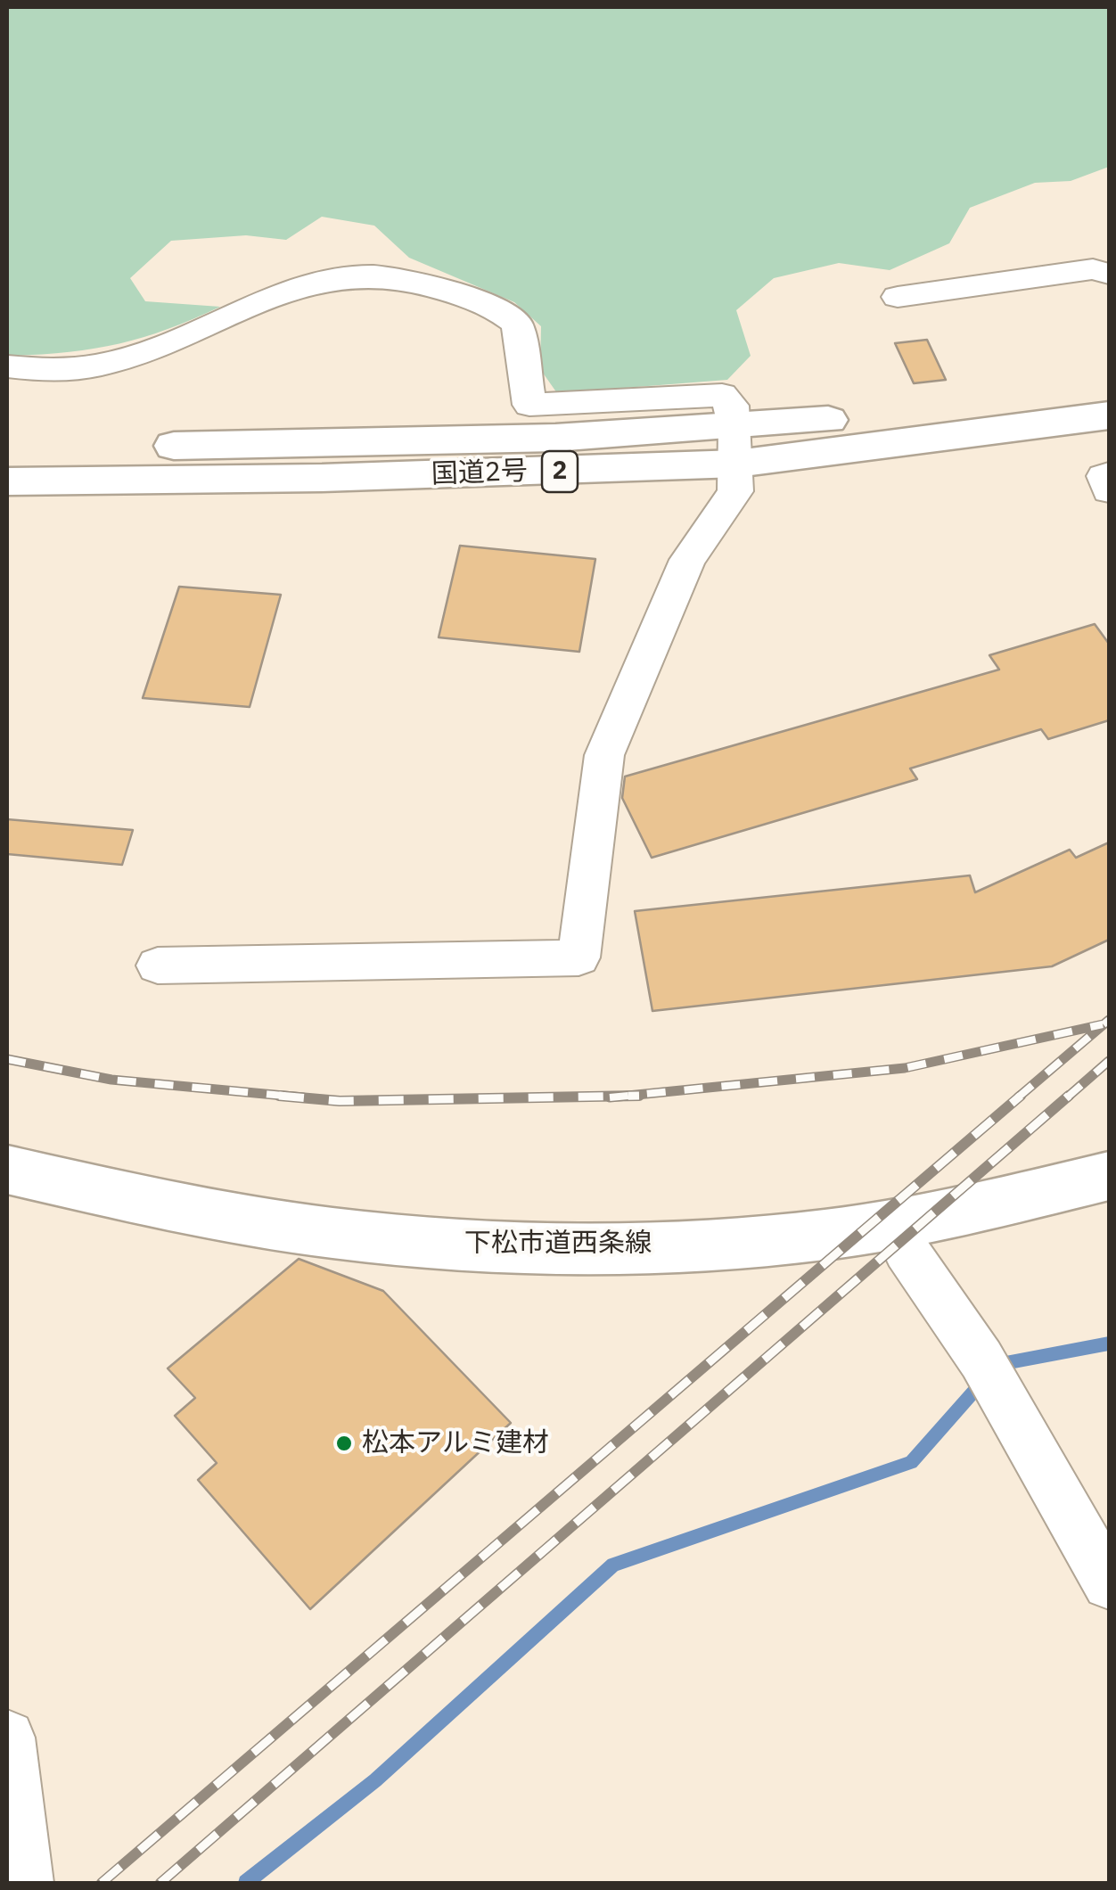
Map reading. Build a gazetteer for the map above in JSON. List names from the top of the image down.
{
  "streets": {
    "main road": ["2", "国道2号", "下松市道西条線"]
  },
  "places": ["松本アルミ建材"]
}
